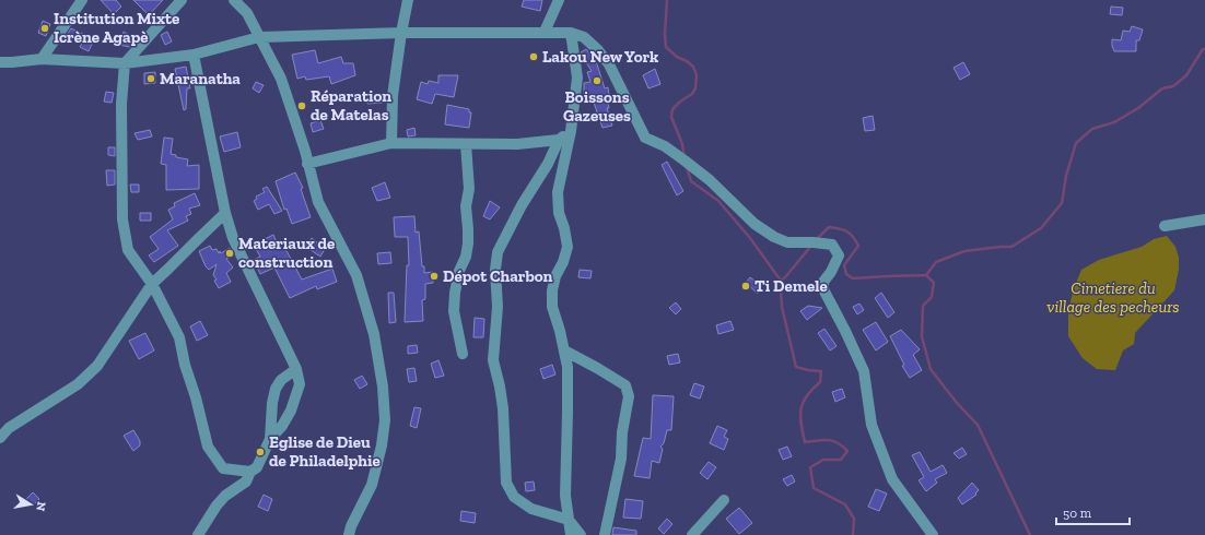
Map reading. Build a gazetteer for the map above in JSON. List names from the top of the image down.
{
  "parks": ["Cimetiere du village des pecheurs"],
  "places": [
    "Institution Mixte Icrène Agapè",
    "Lakou New York",
    "Maranatha",
    "Boissons Gazeuses",
    "Réparation de Matelas",
    "Materiaux de construction",
    "Dépot Charbon",
    "Ti Demele",
    "Eglise de Dieu de Philadelphie"
  ],
  "scale_bar": "50 m",
  "north": "right"
}
